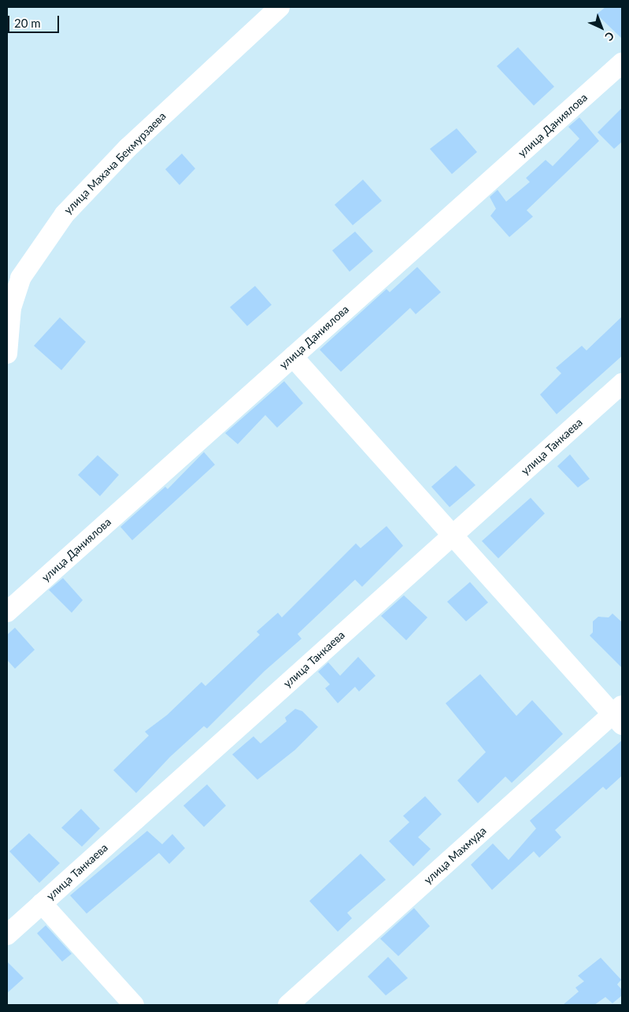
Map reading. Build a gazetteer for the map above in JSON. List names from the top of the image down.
{
  "streets": {
    "street": [
      "улица Даниялова",
      "улица Махача Бекмурзаева",
      "улица Танкаева",
      "улица Махмуда"
    ]
  },
  "scale_bar": "20 m",
  "north": "bottom right"
}
